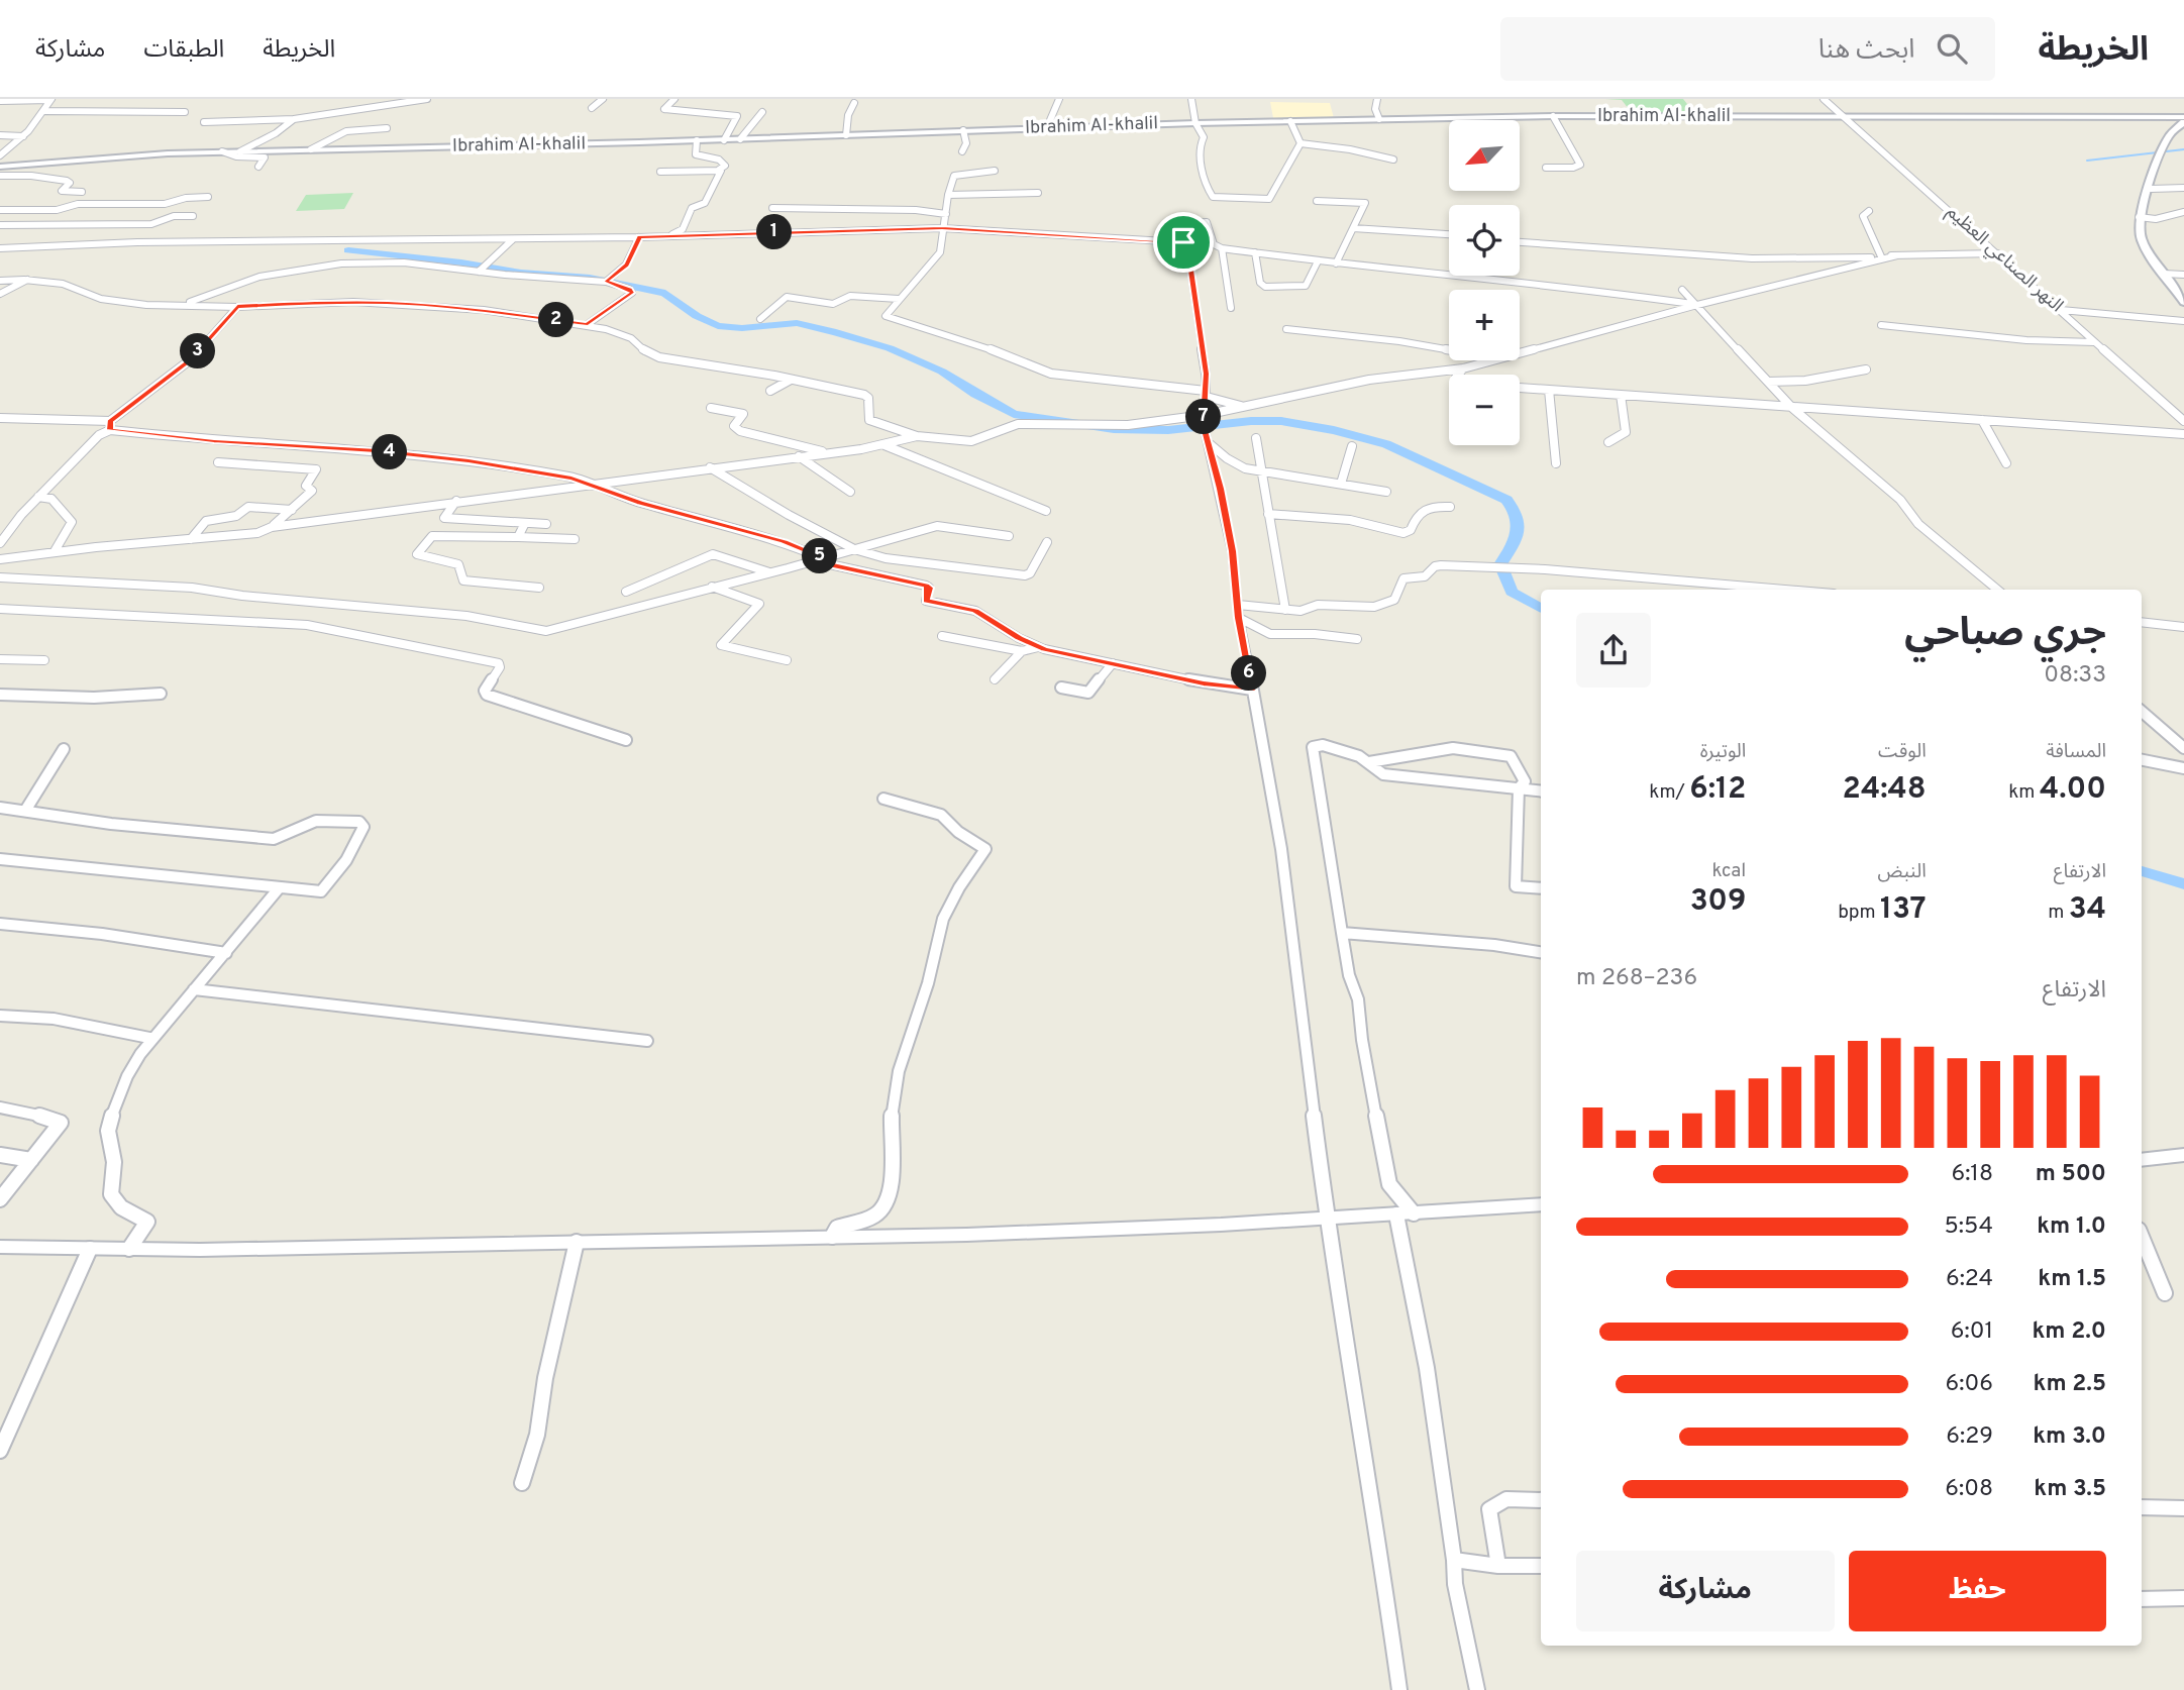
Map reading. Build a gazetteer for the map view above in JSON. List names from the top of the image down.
{
  "streets": {
    "street": ["Ibrahim Al-khalil", "النهر الصناعي العظيم"]
  },
  "crossings": [
    ["Ibrahim Al-khalil", "النهر الصناعي العظيم"]
  ],
  "north": "bottom left",
  "page": {
    "header": "الخريطة",
    "search": "ابحث هنا",
    "nav": ["الخريطة", "الطبقات", "مشاركة"],
    "map_buttons": ["+", "−"],
    "pins": [
      "1",
      "2",
      "3",
      "7",
      "4",
      "5",
      "6"
    ],
    "heading": ["جري صباحي", "08:33"],
    "stats": [
      ["المسافة", "4.00 km"],
      ["الوقت", "24:48"],
      ["الوتيرة", "6:12 /km"],
      ["الارتفاع", "34 m"],
      ["النبض", "137 bpm"],
      ["kcal", "309"]
    ],
    "chart": ["الارتفاع", "236–268 m"],
    "list": [
      {
        "name": "500 m",
        "note": "6:18"
      },
      {
        "name": "1.0 km",
        "note": "5:54"
      },
      {
        "name": "1.5 km",
        "note": "6:24"
      },
      {
        "name": "2.0 km",
        "note": "6:01"
      },
      {
        "name": "2.5 km",
        "note": "6:06"
      },
      {
        "name": "3.0 km",
        "note": "6:29"
      },
      {
        "name": "3.5 km",
        "note": "6:08"
      }
    ],
    "buttons": ["حفظ", "مشاركة"]
  }
}
